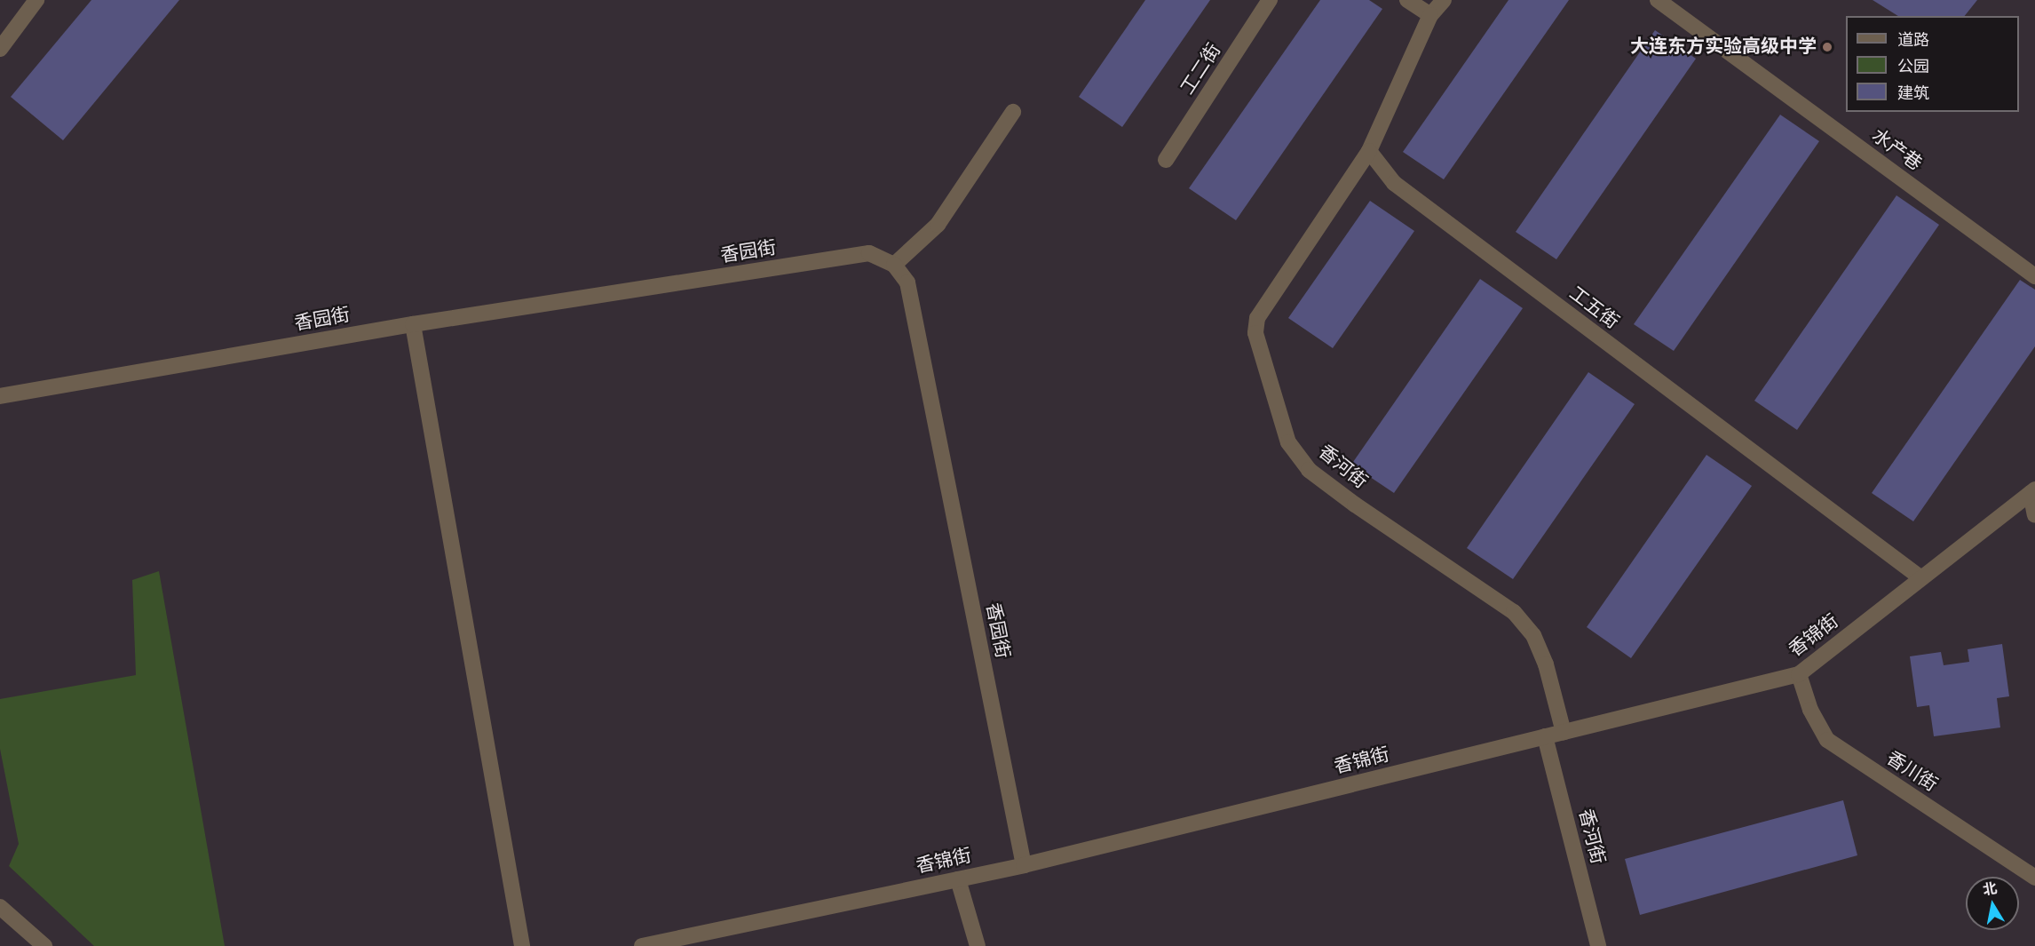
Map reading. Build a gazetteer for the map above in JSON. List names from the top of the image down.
{
  "streets": {
    "street": [
      "工二街",
      "水产巷",
      "香园街",
      "工五街",
      "香河街",
      "香锦街",
      "香川街"
    ]
  },
  "crossings": [
    ["香园街", "香锦街"],
    ["工五街", "香河街"],
    ["工五街", "香锦街"],
    ["香河街", "香锦街"],
    ["香锦街", "香川街"]
  ],
  "places": ["大连东方实验高级中学"],
  "legend": ["道路", "公园", "建筑"],
  "north": "top"
}
